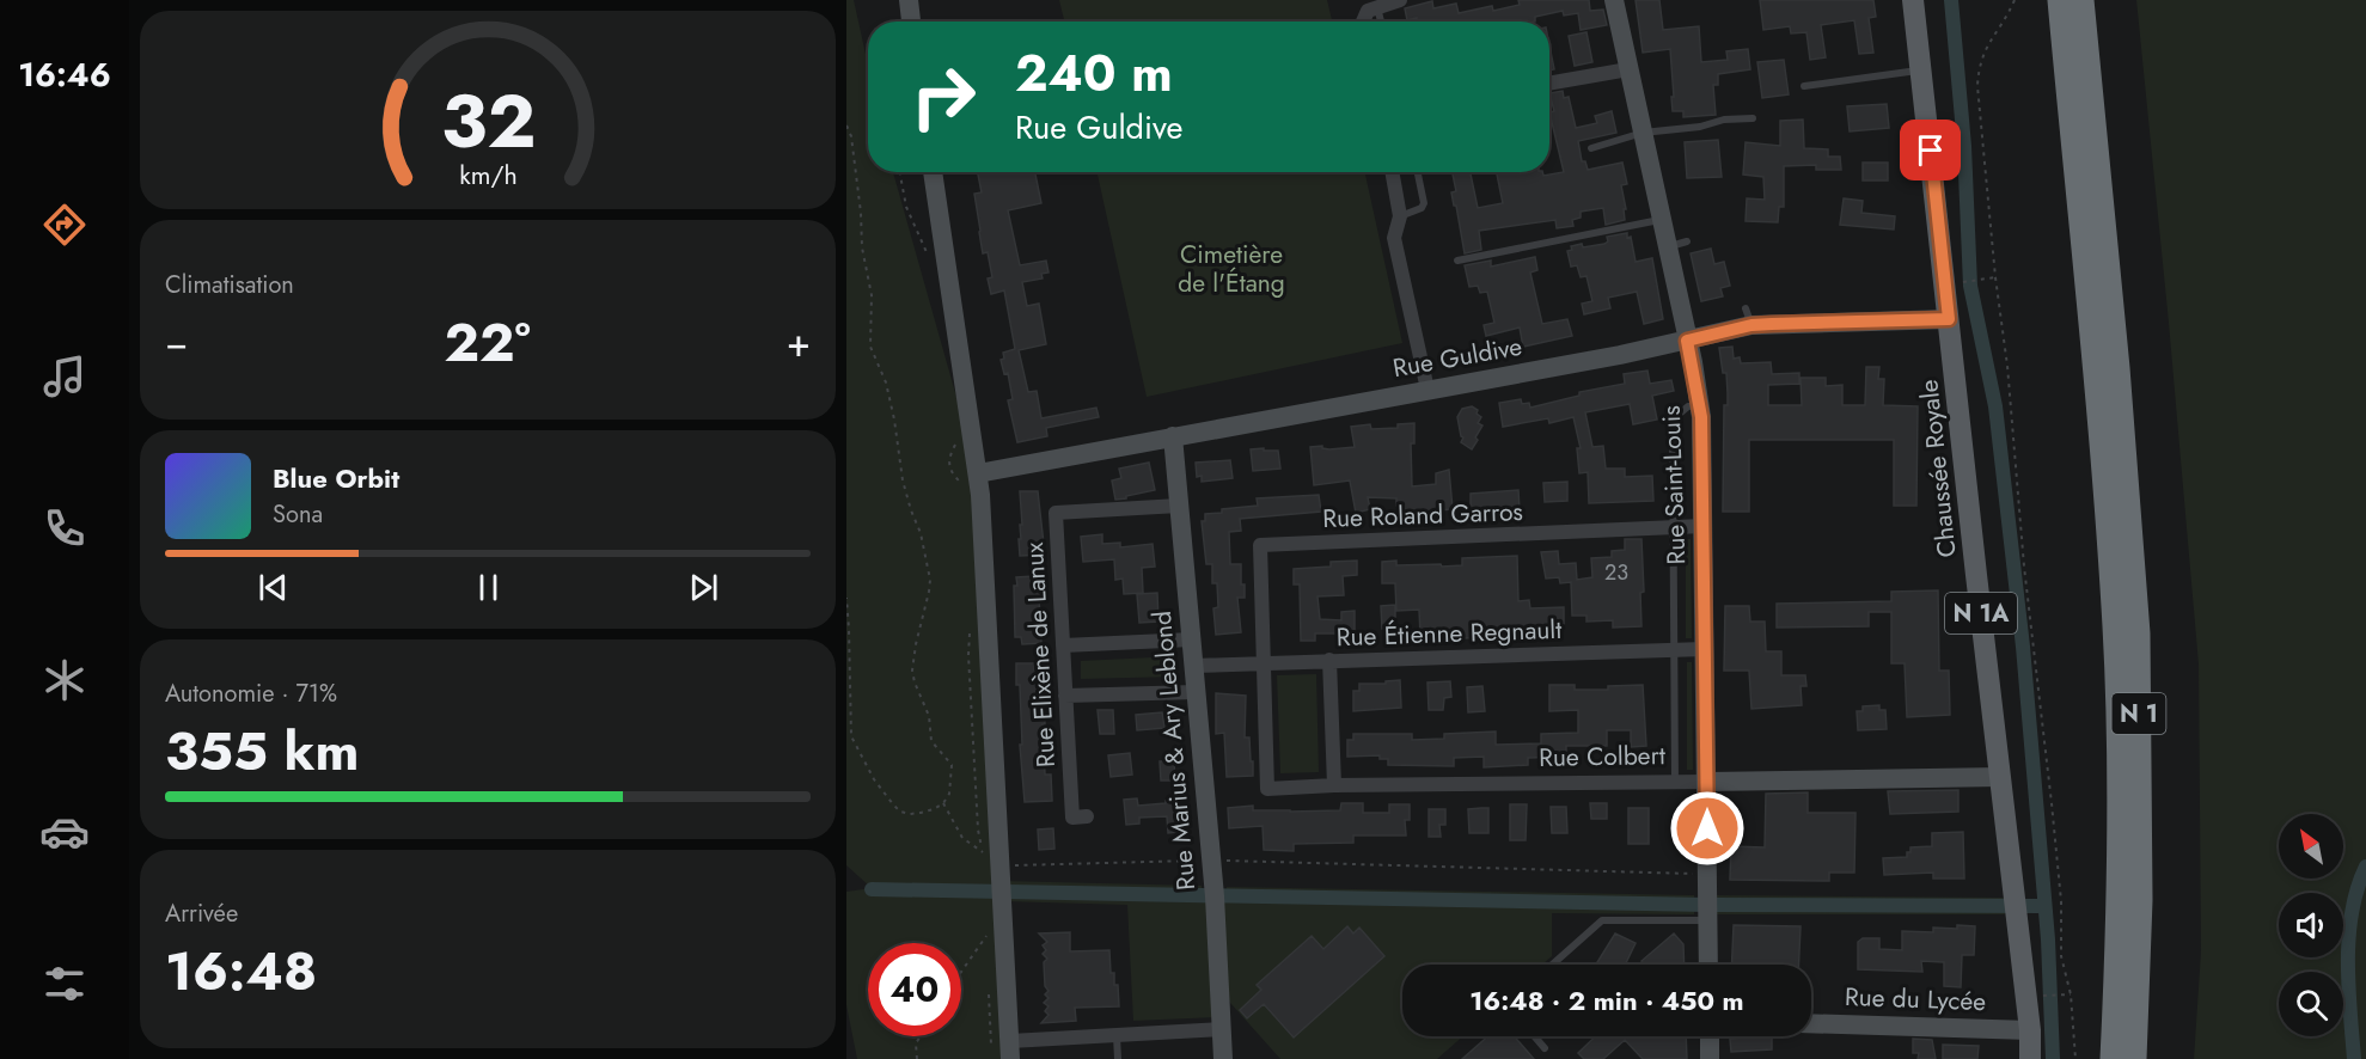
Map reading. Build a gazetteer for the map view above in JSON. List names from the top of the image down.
{
  "streets": {
    "highway": ["N 1"],
    "main road": ["Chaussée Royale", "N 1A"],
    "street": [
      "Rue Guldive",
      "Rue Saint-Louis",
      "Rue Roland Garros",
      "Rue Étienne Regnault",
      "Rue Elixène de Lanux",
      "Rue Marius & Ary Leblond",
      "Rue Colbert",
      "Rue du Lycée"
    ]
  },
  "crossings": [
    ["Rue Guldive", "Chaussée Royale"],
    ["Rue Guldive", "Rue Saint-Louis"],
    ["Rue Guldive", "Rue Marius & Ary Leblond"],
    ["Chaussée Royale", "Rue Colbert"],
    ["Chaussée Royale", "Rue du Lycée"],
    ["Rue Saint-Louis", "Rue Roland Garros"],
    ["Rue Saint-Louis", "Rue Étienne Regnault"],
    ["Rue Saint-Louis", "Rue Colbert"],
    ["Rue Roland Garros", "Rue Étienne Regnault"],
    ["Rue Roland Garros", "Rue Colbert"],
    ["Rue Étienne Regnault", "Rue Marius & Ary Leblond"],
    ["Rue Étienne Regnault", "Rue Colbert"],
    ["Rue Elixène de Lanux", "Rue Marius & Ary Leblond"]
  ],
  "parks": ["Cimetière de l'Étang"],
  "house_numbers": ["23"],
  "north": "top left",
  "page": {
    "tabs": "16:46",
    "turn": ["240 m", "Rue Guldive"],
    "tile": [
      "Climatisation",
      ["Autonomie · 71%", "355 km"],
      ["Arrivée", "16:48"]
    ],
    "heat": ["−", "22°", "+"],
    "song": ["Blue Orbit", "Sona"],
    "limit": "40",
    "trip": "16:48 · 2 min · 450 m",
    "gauge": ["32", "km/h"]
  }
}
